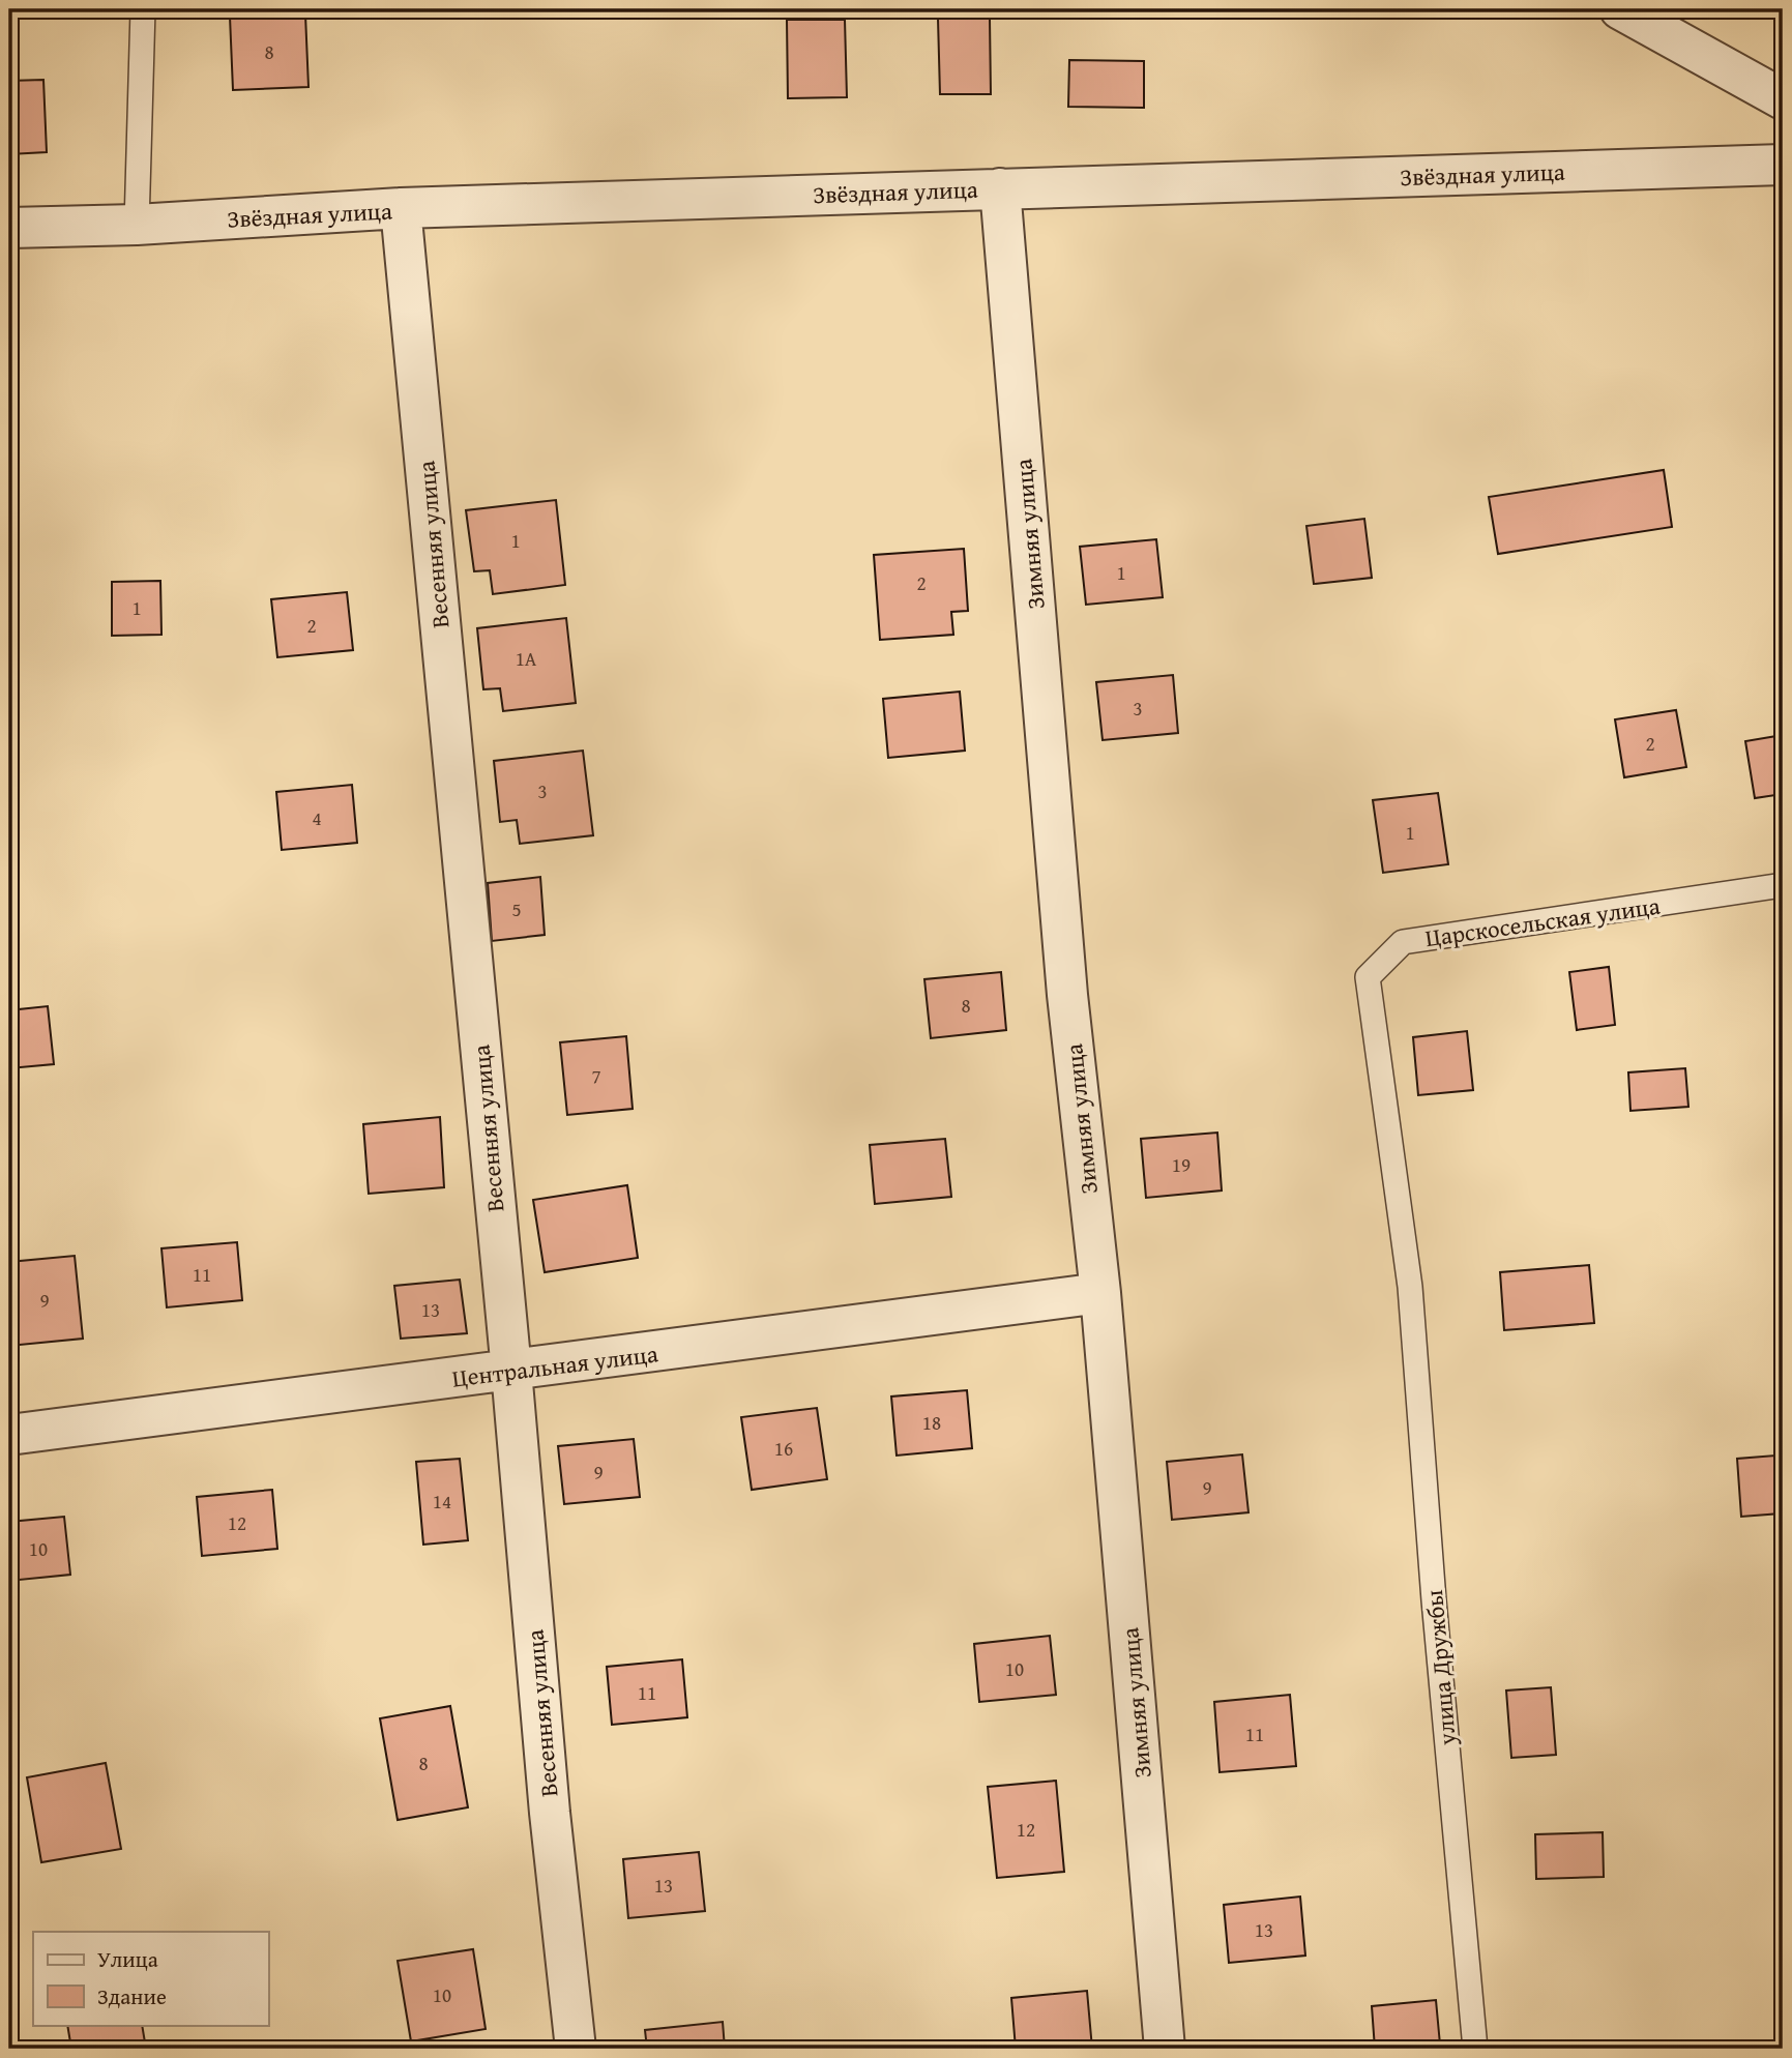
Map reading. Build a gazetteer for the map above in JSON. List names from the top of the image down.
{
  "streets": {
    "street": [
      "Звёздная улица",
      "Зимняя улица",
      "Весенняя улица",
      "Центральная улица"
    ],
    "lane": ["Царскосельская улица", "улица Дружбы"]
  },
  "crossings": [
    ["Звёздная улица", "Зимняя улица"],
    ["Звёздная улица", "Весенняя улица"],
    ["Зимняя улица", "Центральная улица"],
    ["Весенняя улица", "Центральная улица"],
    ["Царскосельская улица", "улица Дружбы"]
  ],
  "house_numbers": [
    "8",
    "1",
    "1",
    "2",
    "1",
    "2",
    "1А",
    "3",
    "2",
    "3",
    "4",
    "1",
    "5",
    "8",
    "7",
    "19",
    "11",
    "9",
    "13",
    "18",
    "16",
    "9",
    "9",
    "14",
    "12",
    "10",
    "10",
    "11",
    "11",
    "8",
    "12",
    "13",
    "13",
    "10"
  ],
  "legend": ["Улица", "Здание"]
}
